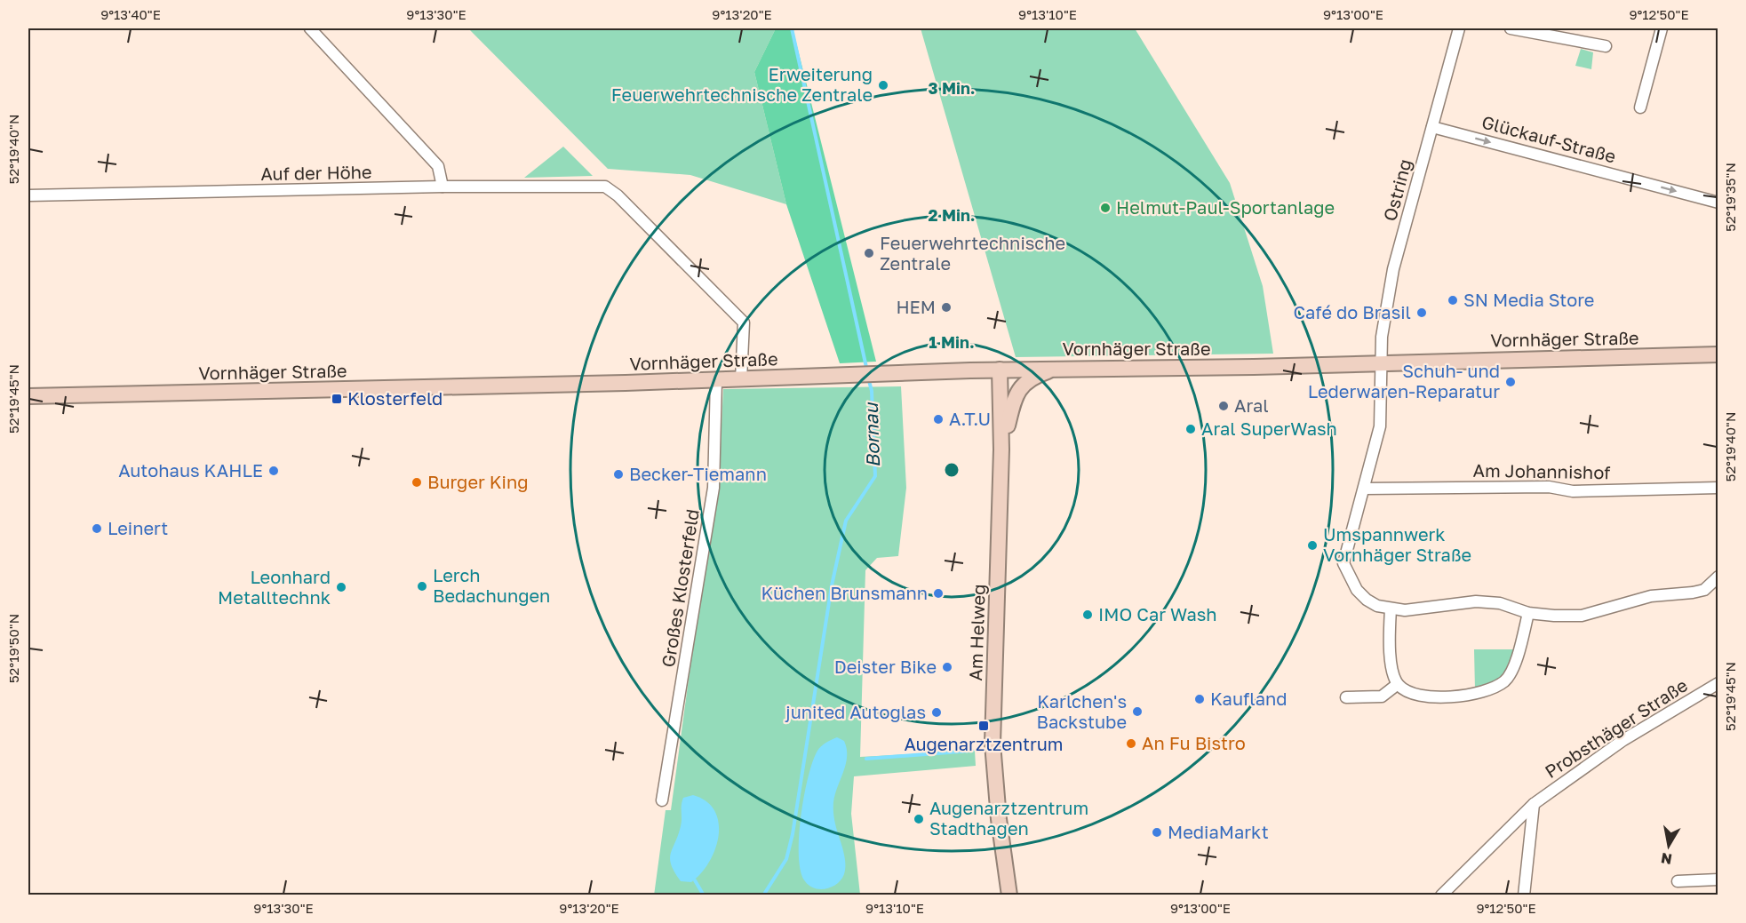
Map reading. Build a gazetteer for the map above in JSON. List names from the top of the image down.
{
  "streets": {
    "main road": ["Vornhäger Straße", "Am Helweg"],
    "street": [
      "Glückauf-Straße",
      "Auf der Höhe",
      "Ostring",
      "Am Johannishof",
      "Großes Klosterfeld",
      "Probsthäger Straße"
    ]
  },
  "crossings": [
    ["Glückauf-Straße", "Ostring"],
    ["Auf der Höhe", "Vornhäger Straße"],
    ["Ostring", "Vornhäger Straße"],
    ["Vornhäger Straße", "Großes Klosterfeld"],
    ["Vornhäger Straße", "Am Helweg"]
  ],
  "one_way": ["Glückauf-Straße"],
  "water": ["Bornau"],
  "places": {
    "other": [
      "Erweiterung Feuerwehrtechnische Zentrale",
      "Helmut-Paul-Sportanlage",
      "Feuerwehrtechnische Zentrale",
      "SN Media Store",
      "HEM",
      "Café do Brasil",
      "Schuh- und Lederwaren-Reparatur",
      "Aral",
      "A.T.U",
      "Aral SuperWash",
      "Autohaus KAHLE",
      "Becker-Tiemann",
      "Burger King",
      "Leinert",
      "Umspannwerk Vornhäger Straße",
      "Lerch Bedachungen",
      "Leonhard Metalltechnk",
      "Küchen Brunsmann",
      "IMO Car Wash",
      "Deister Bike",
      "Kaufland",
      "Karlchen's Backstube",
      "junited Autoglas",
      "An Fu Bistro",
      "Augenarztzentrum Stadthagen",
      "MediaMarkt"
    ],
    "transit": ["Klosterfeld", "Augenarztzentrum"]
  },
  "north": "bottom",
  "coordinates": [
    "9°13'40\"E",
    "9°13'30\"E",
    "9°13'20\"E",
    "9°13'10\"E",
    "9°13'00\"E",
    "9°12'50\"E",
    "52°19'40\"N",
    "52°19'35\"N",
    "52°19'45\"N",
    "52°19'50\"N"
  ],
  "rings": ["3 Min.", "2 Min.", "1 Min."]
}
